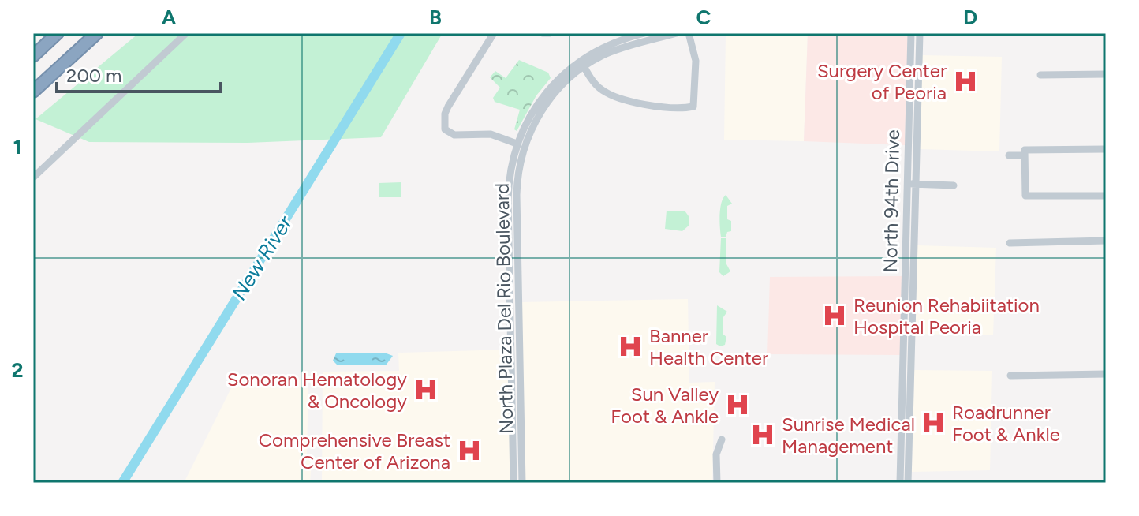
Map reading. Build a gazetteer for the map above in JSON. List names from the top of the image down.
{
  "streets": {
    "street": ["North 94th Drive", "North Plaza Del Rio Boulevard"]
  },
  "water": ["New River"],
  "places": {
    "hospital": [
      "Surgery Center of Peoria",
      "Reunion Rehabiitation Hospital Peoria",
      "Banner Health Center",
      "Sonoran Hematology & Oncology",
      "Sun Valley Foot & Ankle",
      "Roadrunner Foot & Ankle",
      "Sunrise Medical Management",
      "Comprehensive Breast Center of Arizona"
    ]
  },
  "scale_bar": "200 m",
  "grid": {
    "columns": [
      "A",
      "B",
      "C",
      "D"
    ],
    "rows": ["1", "2"]
  }
}
